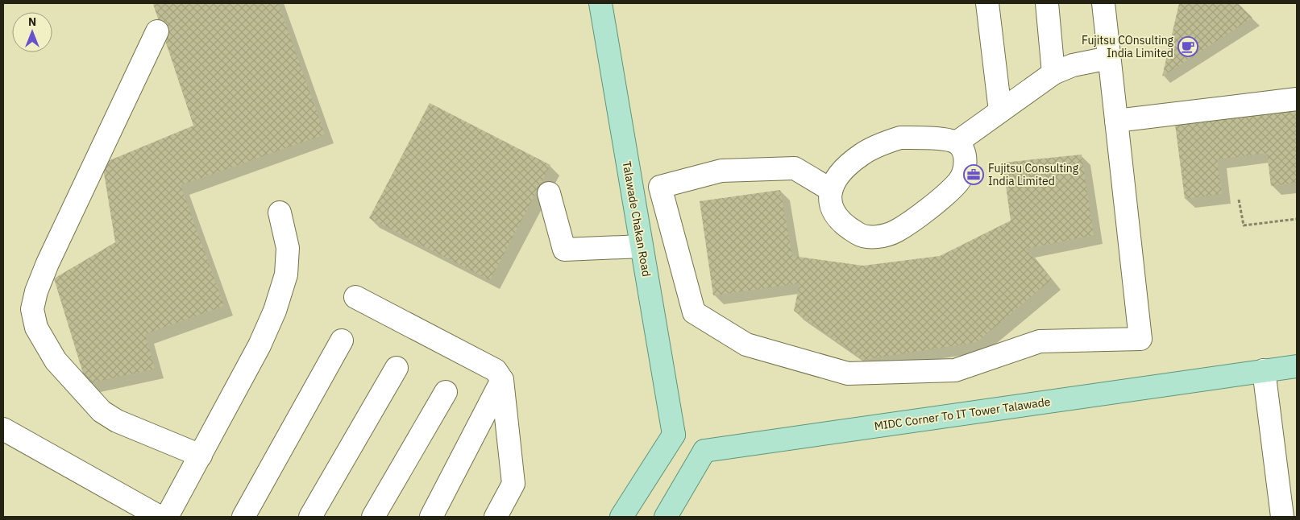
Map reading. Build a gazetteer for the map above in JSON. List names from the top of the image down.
{
  "streets": {
    "main road": ["Talawade Chakan Road", "MIDC Corner To IT Tower Talawade"]
  },
  "places": {
    "cafe": ["Fujitsu COnsulting India Limited"],
    "office": ["Fujitsu Consulting India Limited"]
  },
  "north": "top"
}
